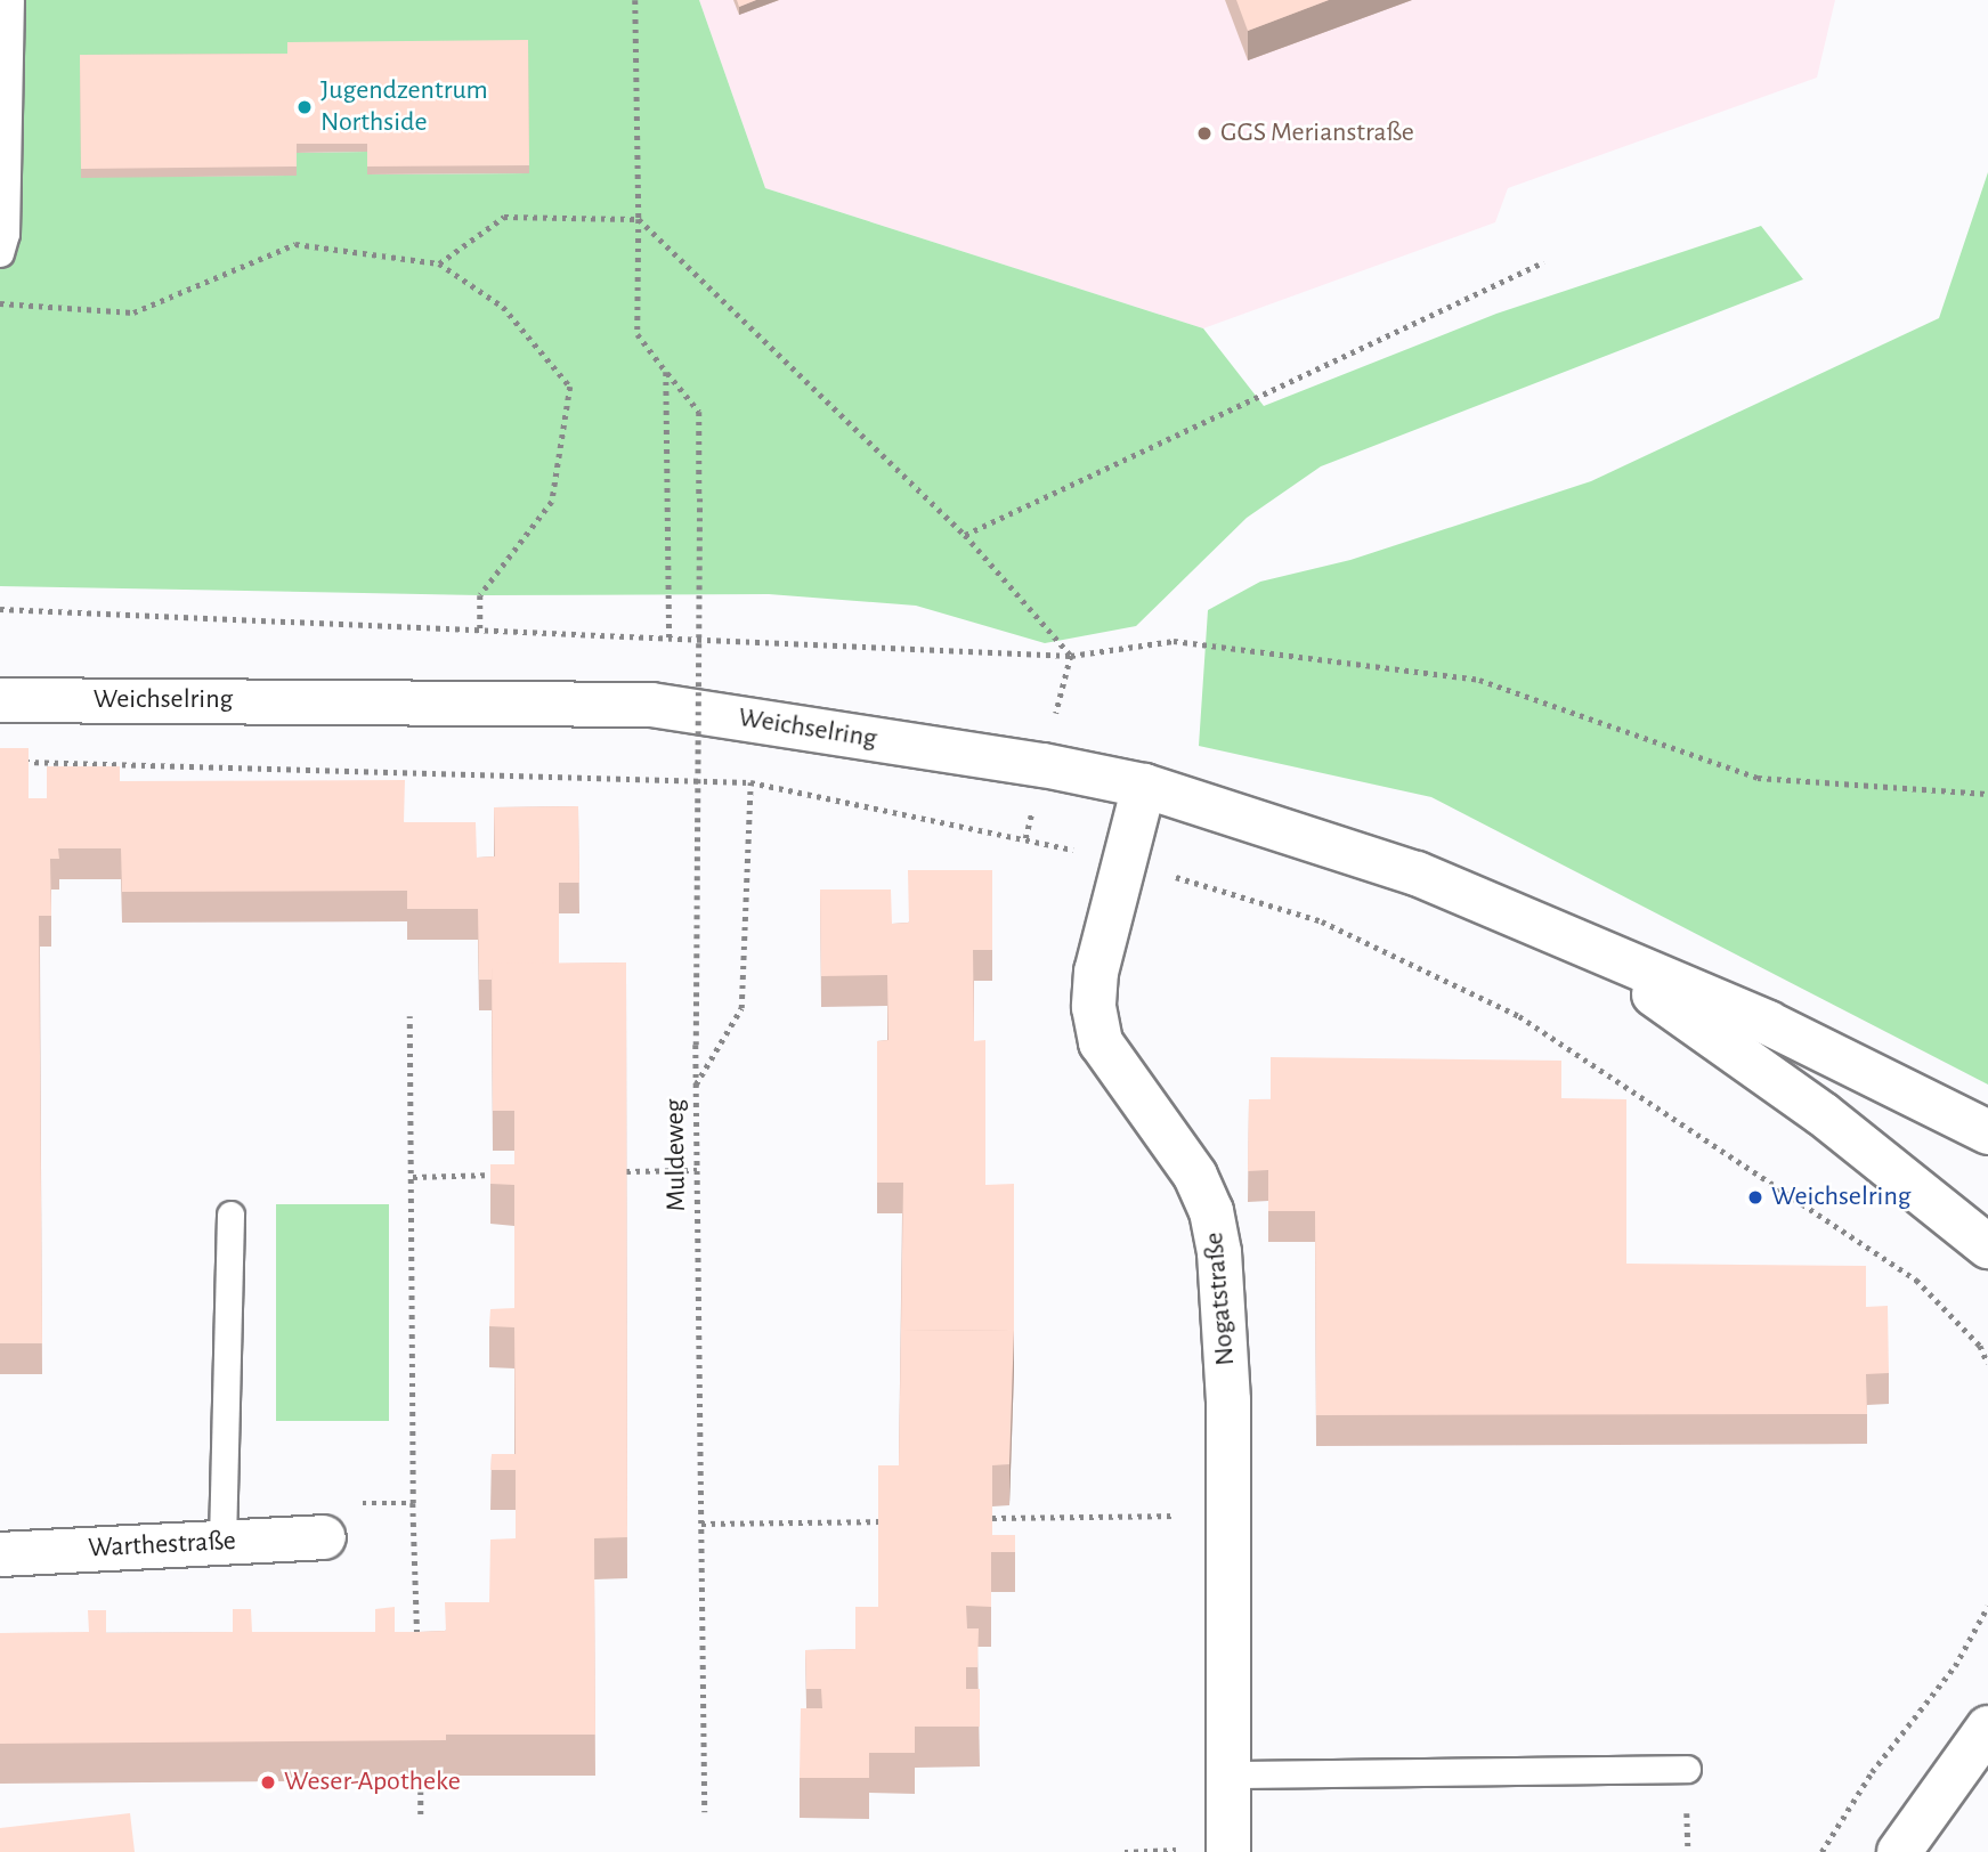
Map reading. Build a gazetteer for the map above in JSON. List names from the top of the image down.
{
  "streets": {
    "street": ["Weichselring", "Nogatstraße", "Warthestraße"],
    "path": ["Muldeweg"]
  },
  "crossings": [
    ["Weichselring", "Nogatstraße"]
  ],
  "places": [
    "Jugendzentrum Northside",
    "GGS Merianstraße",
    "Weichselring",
    "Weser-Apotheke"
  ]
}
